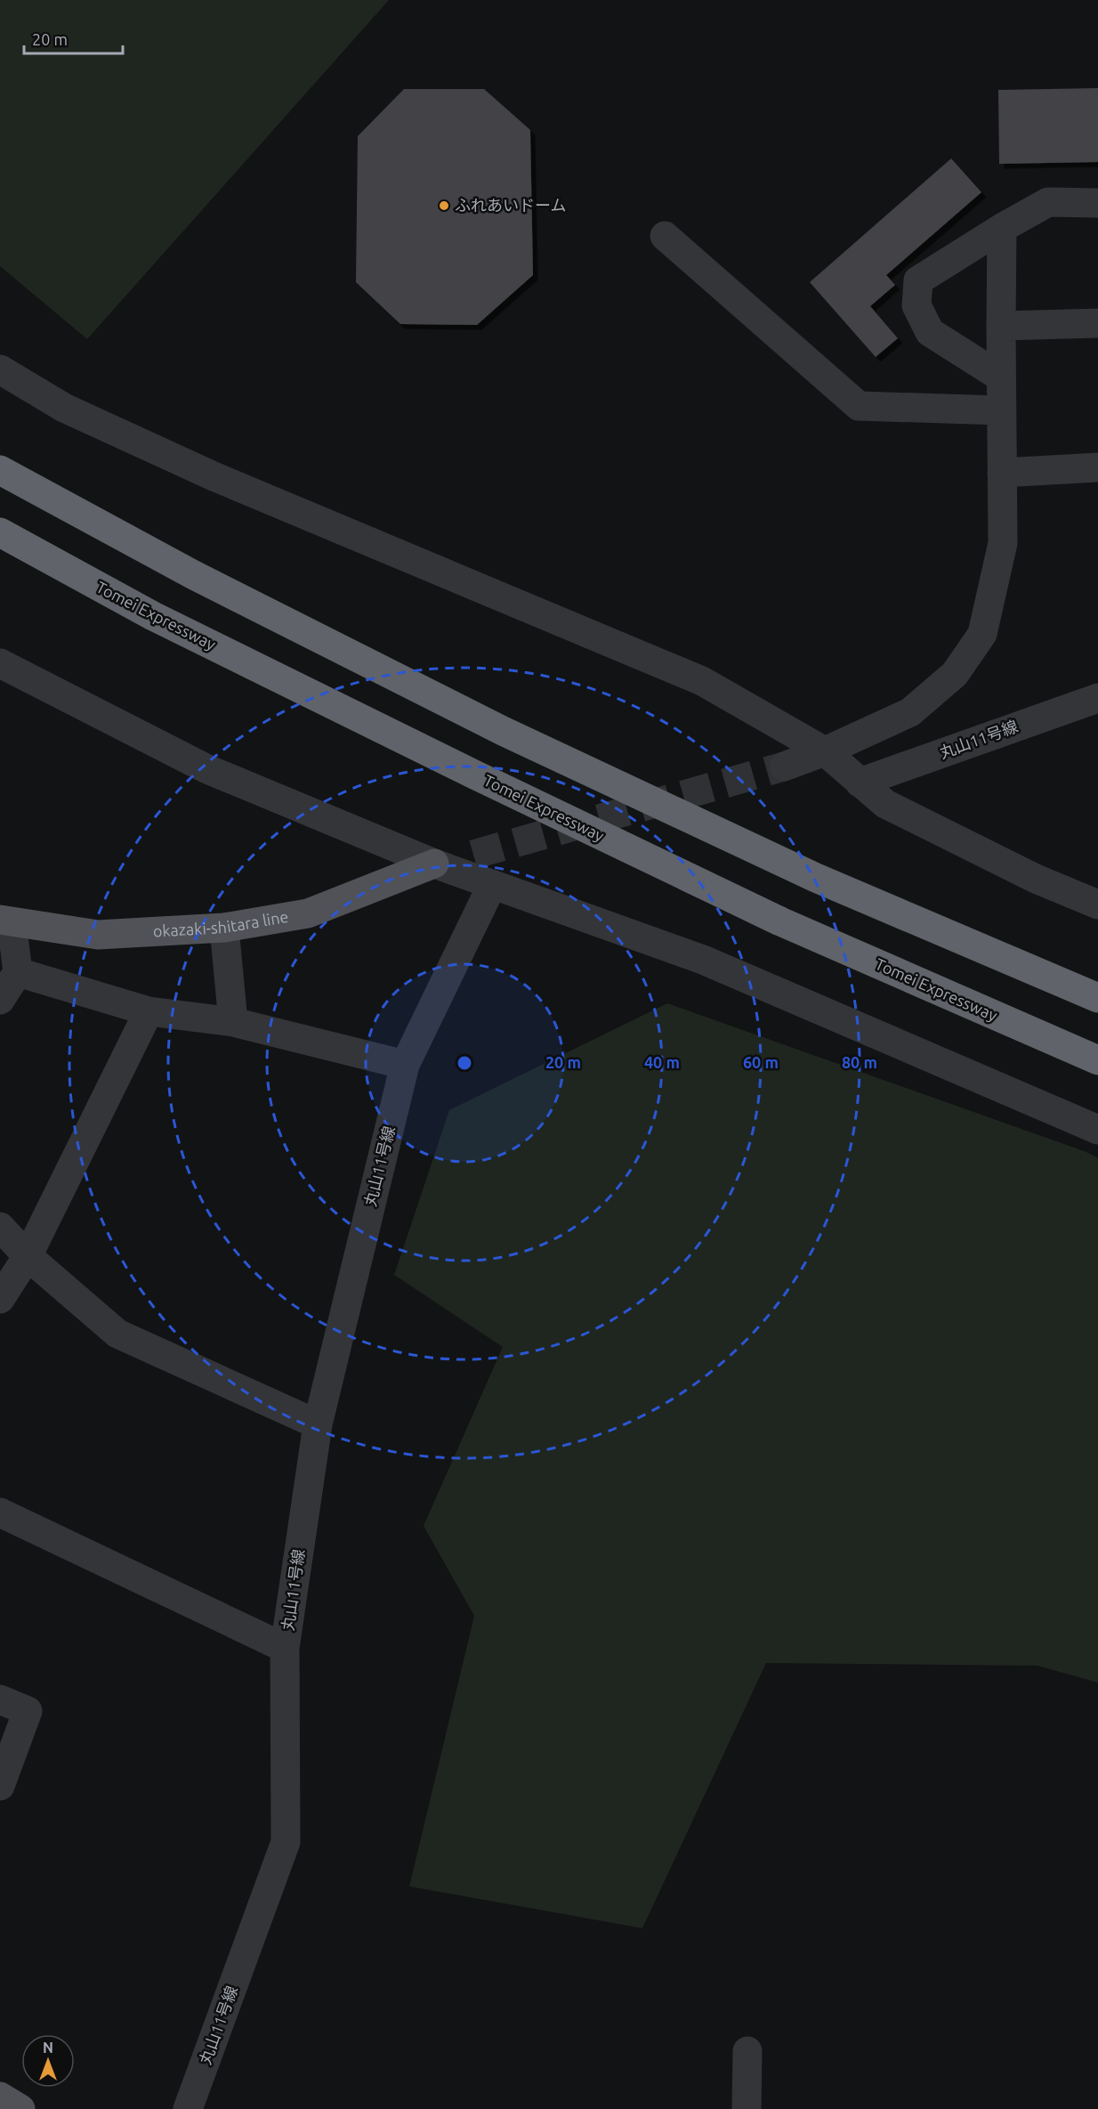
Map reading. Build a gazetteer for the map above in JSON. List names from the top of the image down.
{
  "streets": {
    "highway": ["Tomei Expressway"],
    "main road": ["okazaki-shitara line"],
    "street": ["丸山11号線"]
  },
  "places": ["ふれあいドーム"],
  "scale_bar": "20 m",
  "north": "top",
  "rings": [
    "20 m",
    "40 m",
    "60 m",
    "80 m"
  ]
}
